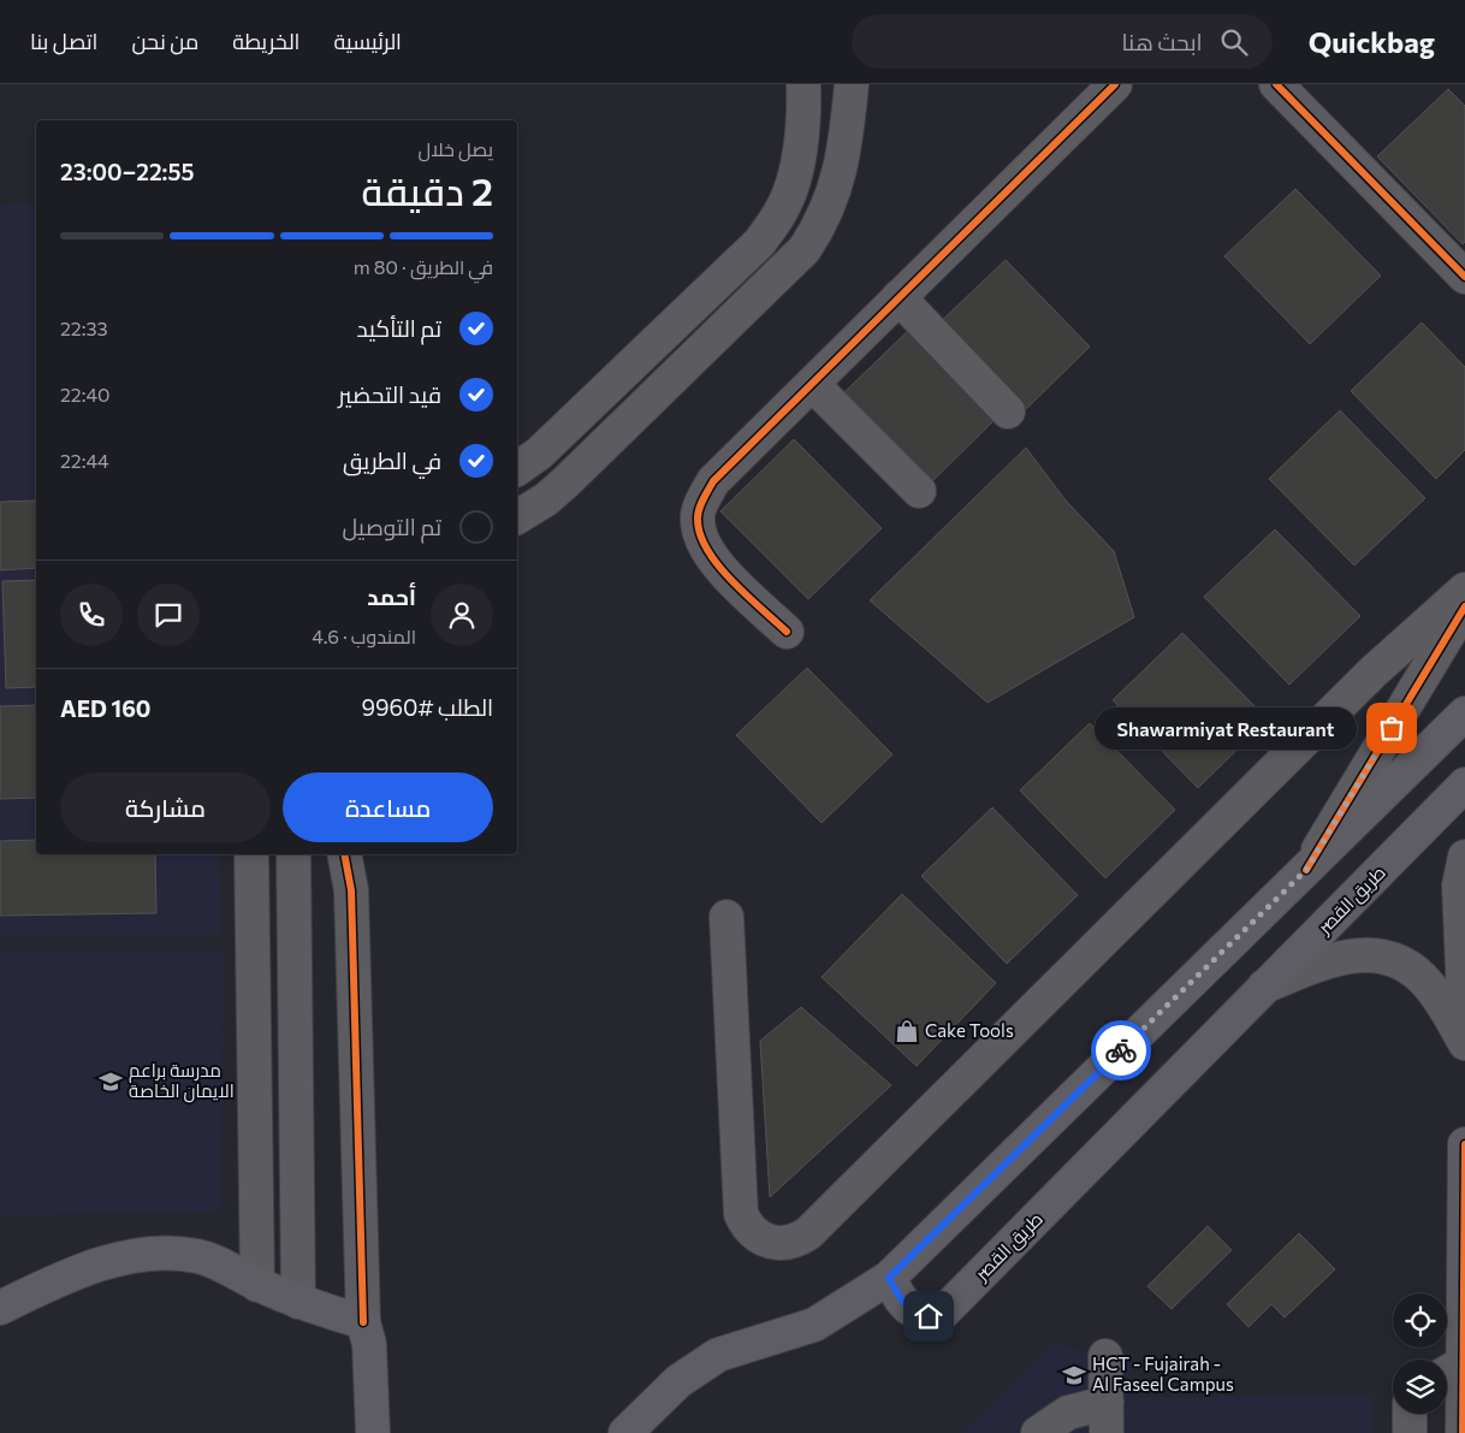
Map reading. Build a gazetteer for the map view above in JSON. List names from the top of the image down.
{
  "streets": {
    "main road": ["طريق القصر"]
  },
  "places": {
    "other": ["Shawarmiyat Restaurant"],
    "shop": ["Cake Tools"],
    "school or university": ["مدرسة براعم الايمان الخاصة", "HCT - Fujairah - Al Faseel Campus"]
  },
  "page": {
    "header": "Quickbag",
    "search": "ابحث هنا",
    "nav": [
      "الرئيسية",
      "الخريطة",
      "من نحن",
      "اتصل بنا"
    ],
    "heading": ["2 دقيقة", "يصل خلال", "22:55–23:00"],
    "panel": [
      "أحمد",
      "المندوب · 4.6",
      "الطلب #9960",
      "AED 160"
    ],
    "bar": "في الطريق · 80 m",
    "list": [
      ["تم التأكيد", "22:33"],
      ["قيد التحضير", "22:40"],
      ["في الطريق", "22:44"],
      "تم التوصيل"
    ],
    "bubble": "Shawarmiyat Restaurant",
    "buttons": ["مساعدة", "مشاركة"]
  }
}
